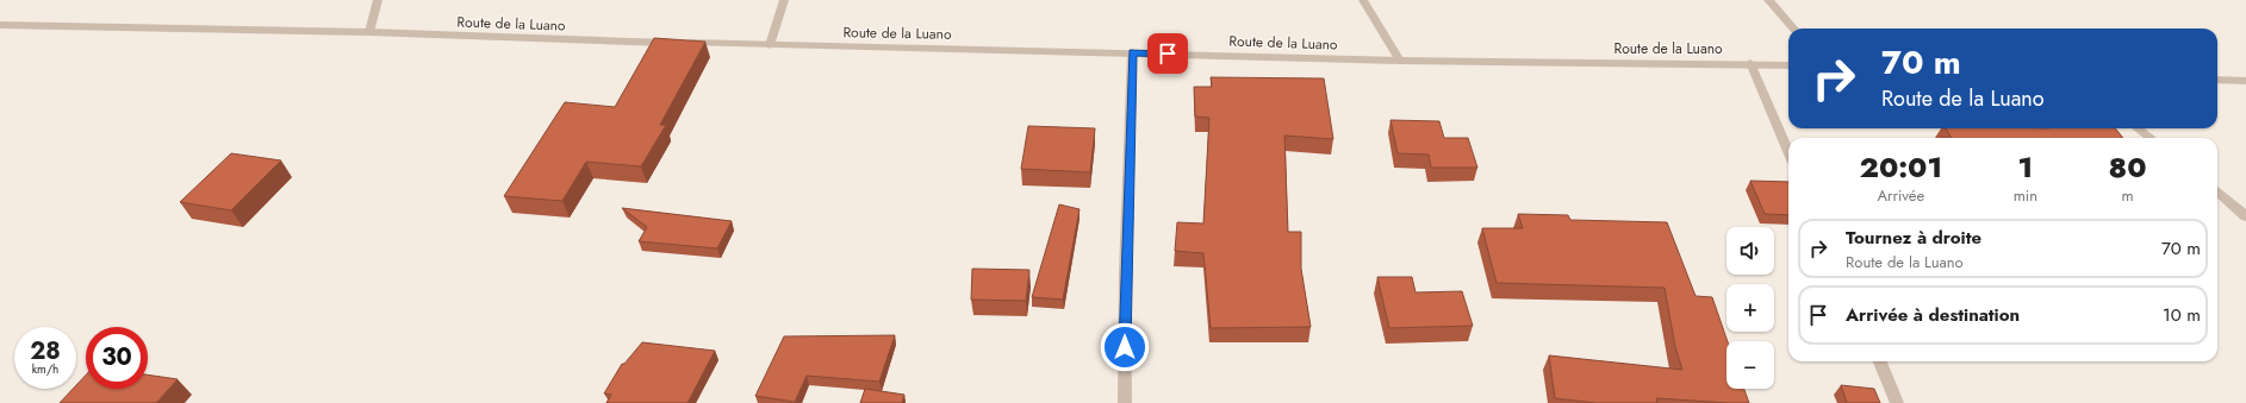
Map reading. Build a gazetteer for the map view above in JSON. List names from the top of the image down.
{
  "streets": {
    "street": ["Route de la Luano"]
  },
  "page": {
    "turn": ["70 m", "Route de la Luano"],
    "eta": [
      "20:01",
      "Arrivée",
      "1",
      "min",
      "80",
      "m"
    ],
    "list": [
      {
        "name": "Tournez à droite",
        "note": "Route de la Luano",
        "value": "70 m"
      },
      {
        "name": "Arrivée à destination",
        "value": "10 m"
      }
    ],
    "map_buttons": ["+", "−"],
    "speed": "28 km/h",
    "limit": "30"
  }
}
